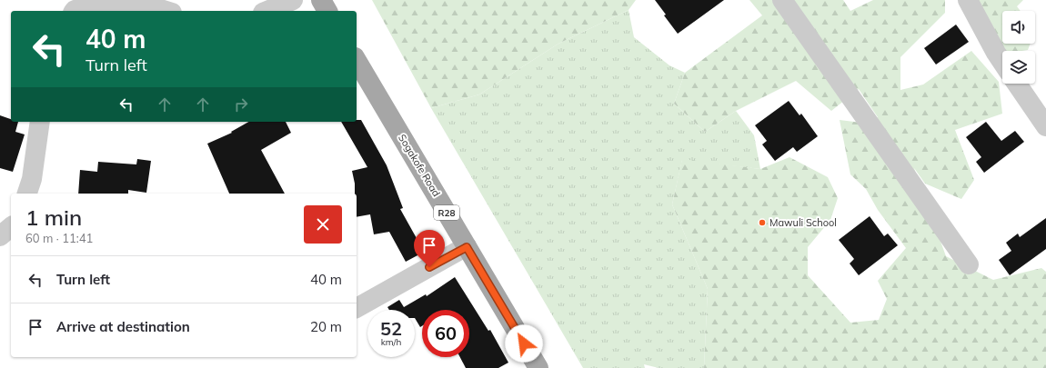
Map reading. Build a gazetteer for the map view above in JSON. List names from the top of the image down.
{
  "streets": {
    "main road": ["Sogakofe Road", "R28"]
  },
  "places": ["Mawuli School"],
  "page": {
    "turn": ["40 m", "Turn left"],
    "heading": ["1 min", "60 m · 11:41"],
    "list": [
      {
        "name": "Turn left",
        "value": "40 m"
      },
      {
        "name": "Arrive at destination",
        "value": "20 m"
      }
    ],
    "speed": "52 km/h",
    "limit": "60"
  }
}
